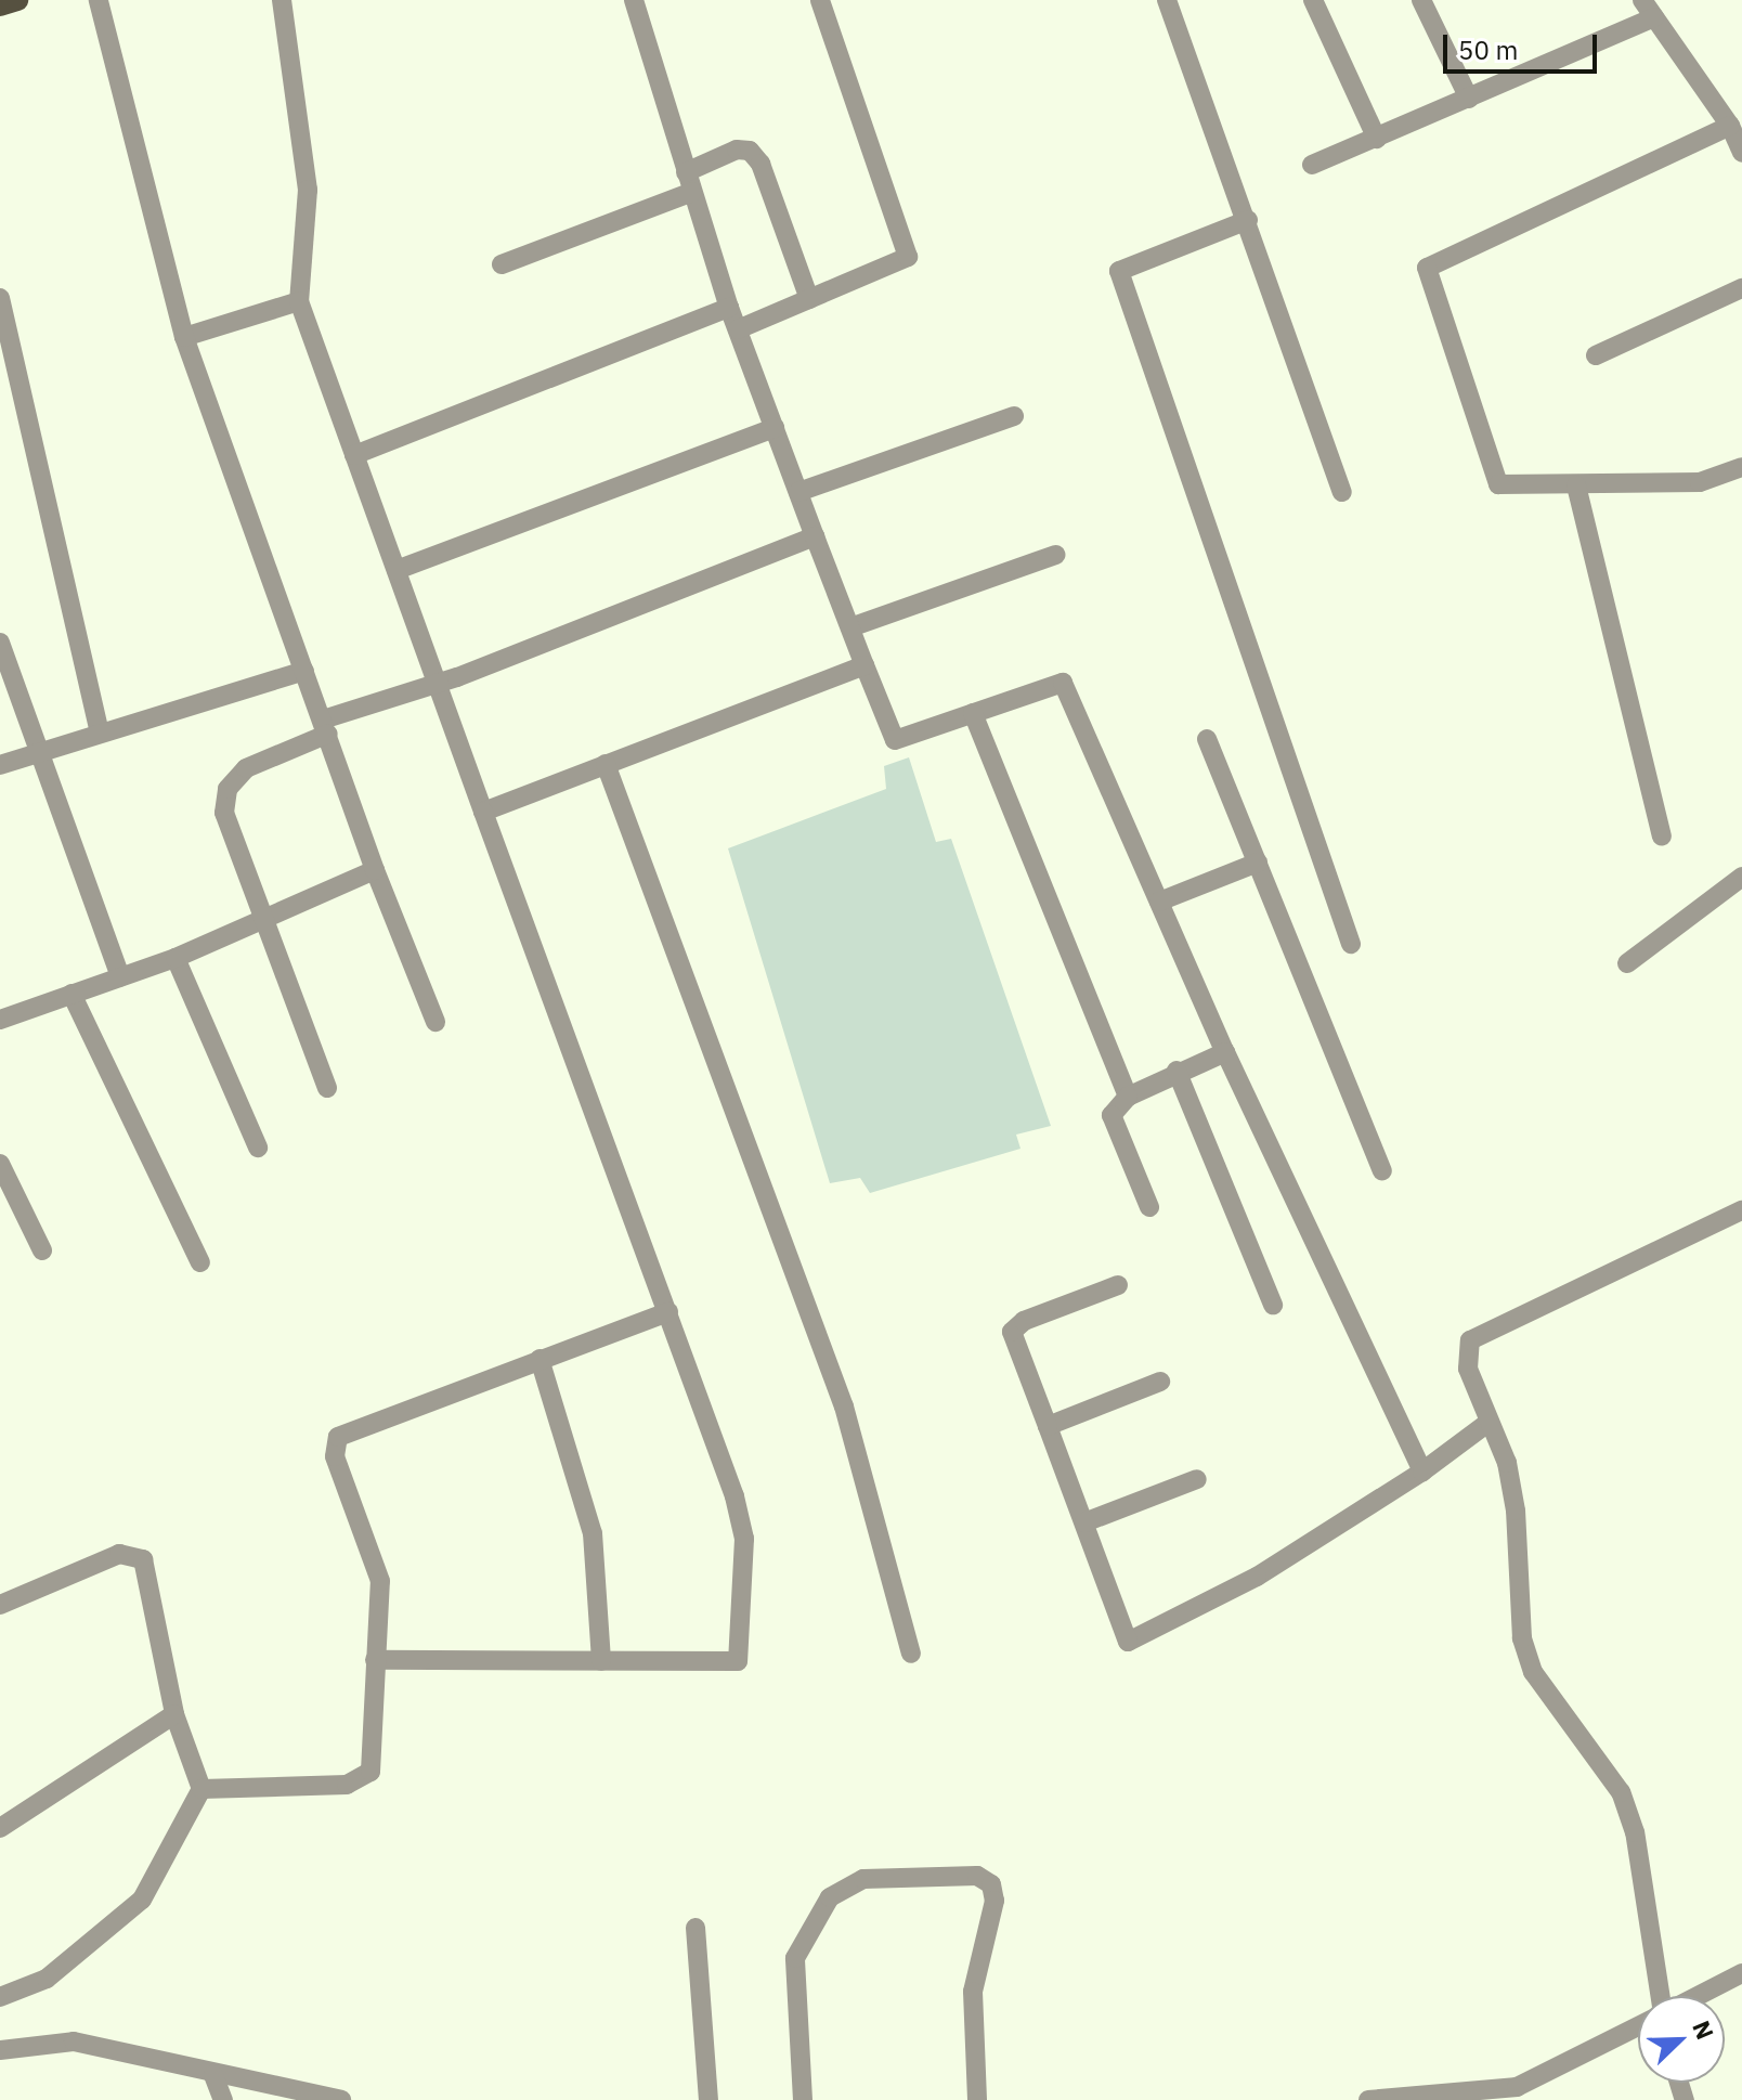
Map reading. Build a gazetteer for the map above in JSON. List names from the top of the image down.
{
  "scale_bar": "50 m",
  "north": "top right"
}
